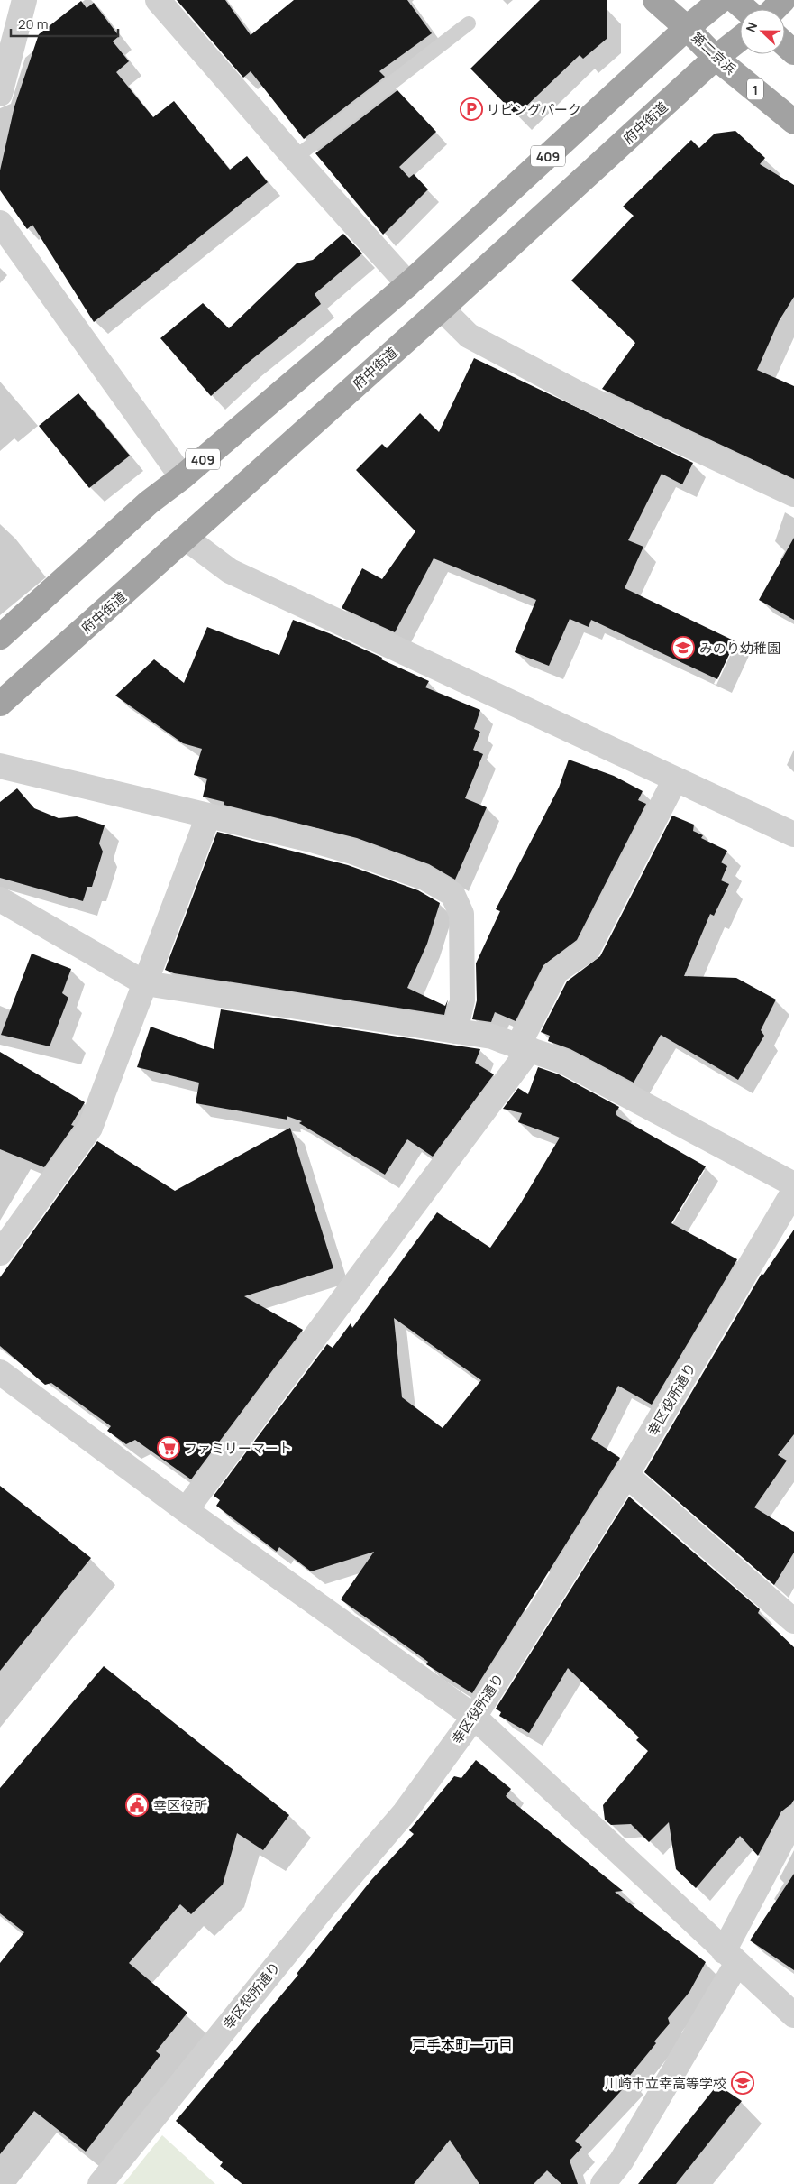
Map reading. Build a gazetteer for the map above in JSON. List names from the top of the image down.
{
  "streets": {
    "highway": [
      "第二京浜",
      "1",
      "府中街道",
      "409"
    ],
    "street": ["幸区役所通り"]
  },
  "crossings": [
    ["第二京浜", "府中街道"],
    ["第二京浜", "409"]
  ],
  "districts": ["戸手本町一丁目"],
  "places": {
    "parking": ["リビングパーク"],
    "school or university": ["みのり幼稚園", "川崎市立幸高等学校"],
    "supermarket": ["ファミリーマート"],
    "public building": ["幸区役所"]
  },
  "scale_bar": "20 m",
  "north": "left"
}
